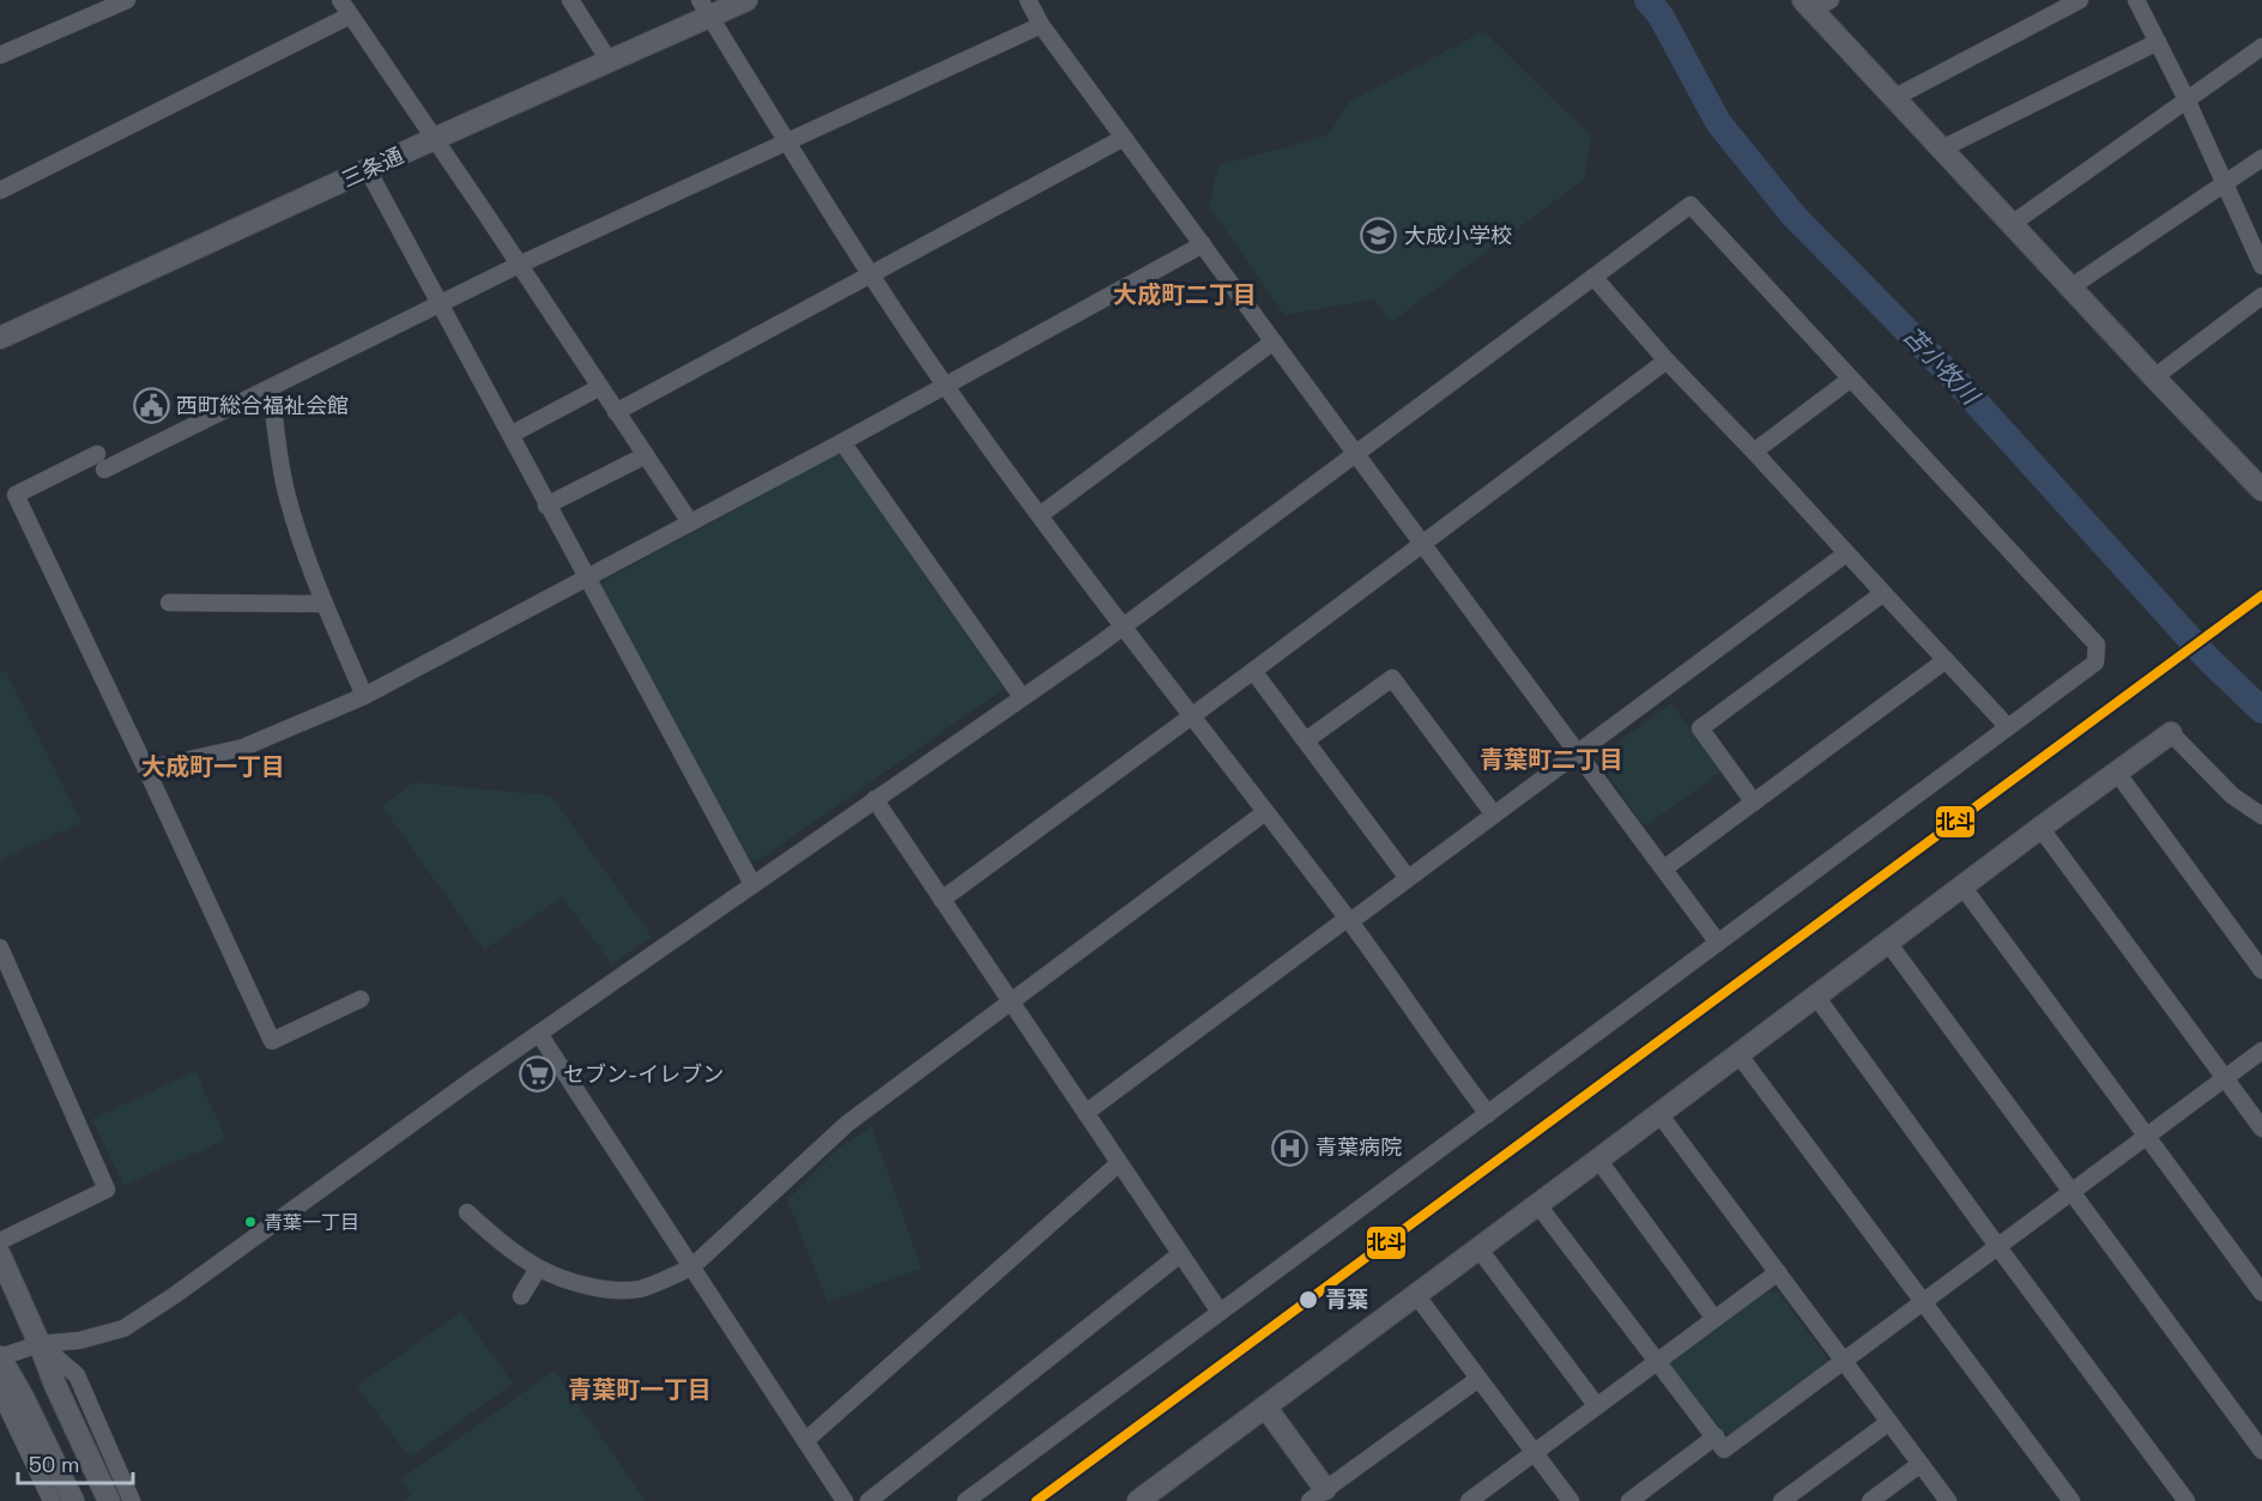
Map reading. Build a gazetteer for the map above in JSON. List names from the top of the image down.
{
  "streets": {
    "street": ["三条通"]
  },
  "districts": [
    "大成町二丁目",
    "青葉町二丁目",
    "大成町一丁目",
    "青葉町一丁目"
  ],
  "water": ["苫小牧川"],
  "places": {
    "school or university": ["大成小学校"],
    "public building": ["西町総合福祉会館"],
    "supermarket": ["セブン-イレブン"],
    "hospital": ["青葉病院"],
    "other": ["青葉一丁目", "青葉"]
  },
  "lines": ["transit line 北斗"],
  "scale_bar": "50 m"
}
